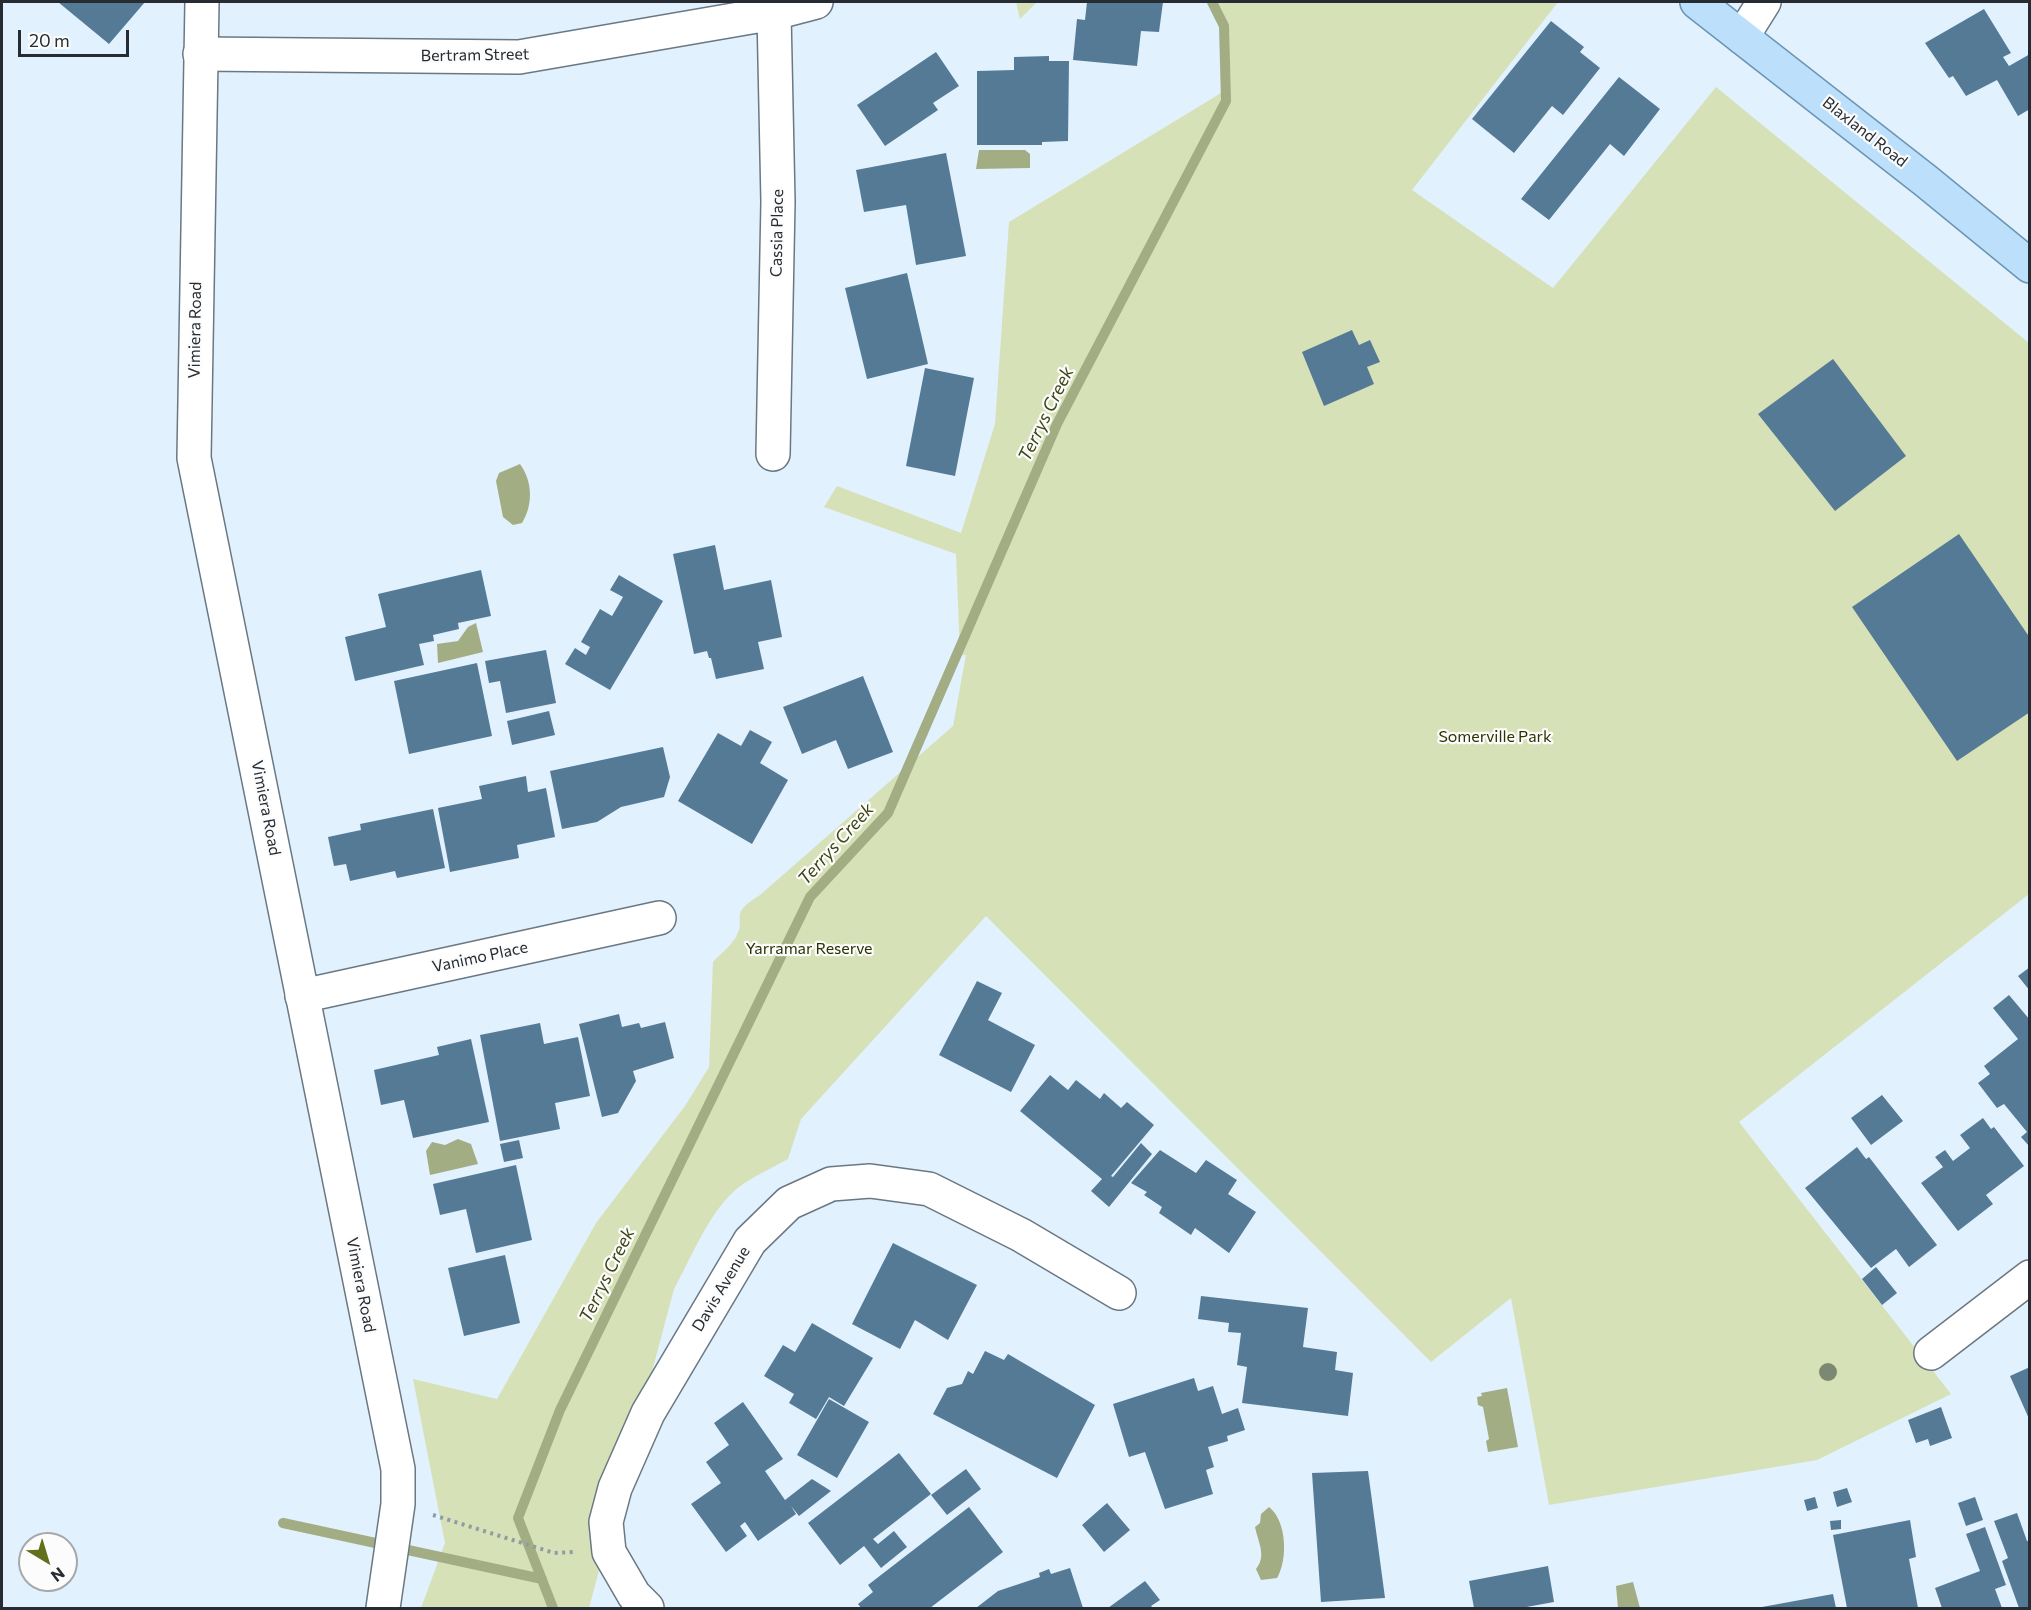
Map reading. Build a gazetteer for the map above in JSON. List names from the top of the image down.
{
  "streets": {
    "main road": ["Blaxland Road"],
    "street": [
      "Bertram Street",
      "Cassia Place",
      "Vimiera Road",
      "Vanimo Place",
      "Davis Avenue"
    ]
  },
  "crossings": [
    ["Bertram Street", "Cassia Place"],
    ["Bertram Street", "Vimiera Road"],
    ["Vimiera Road", "Vanimo Place"]
  ],
  "water": ["Terrys Creek"],
  "parks": ["Somerville Park", "Yarramar Reserve"],
  "scale_bar": "20 m",
  "north": "bottom right"
}
